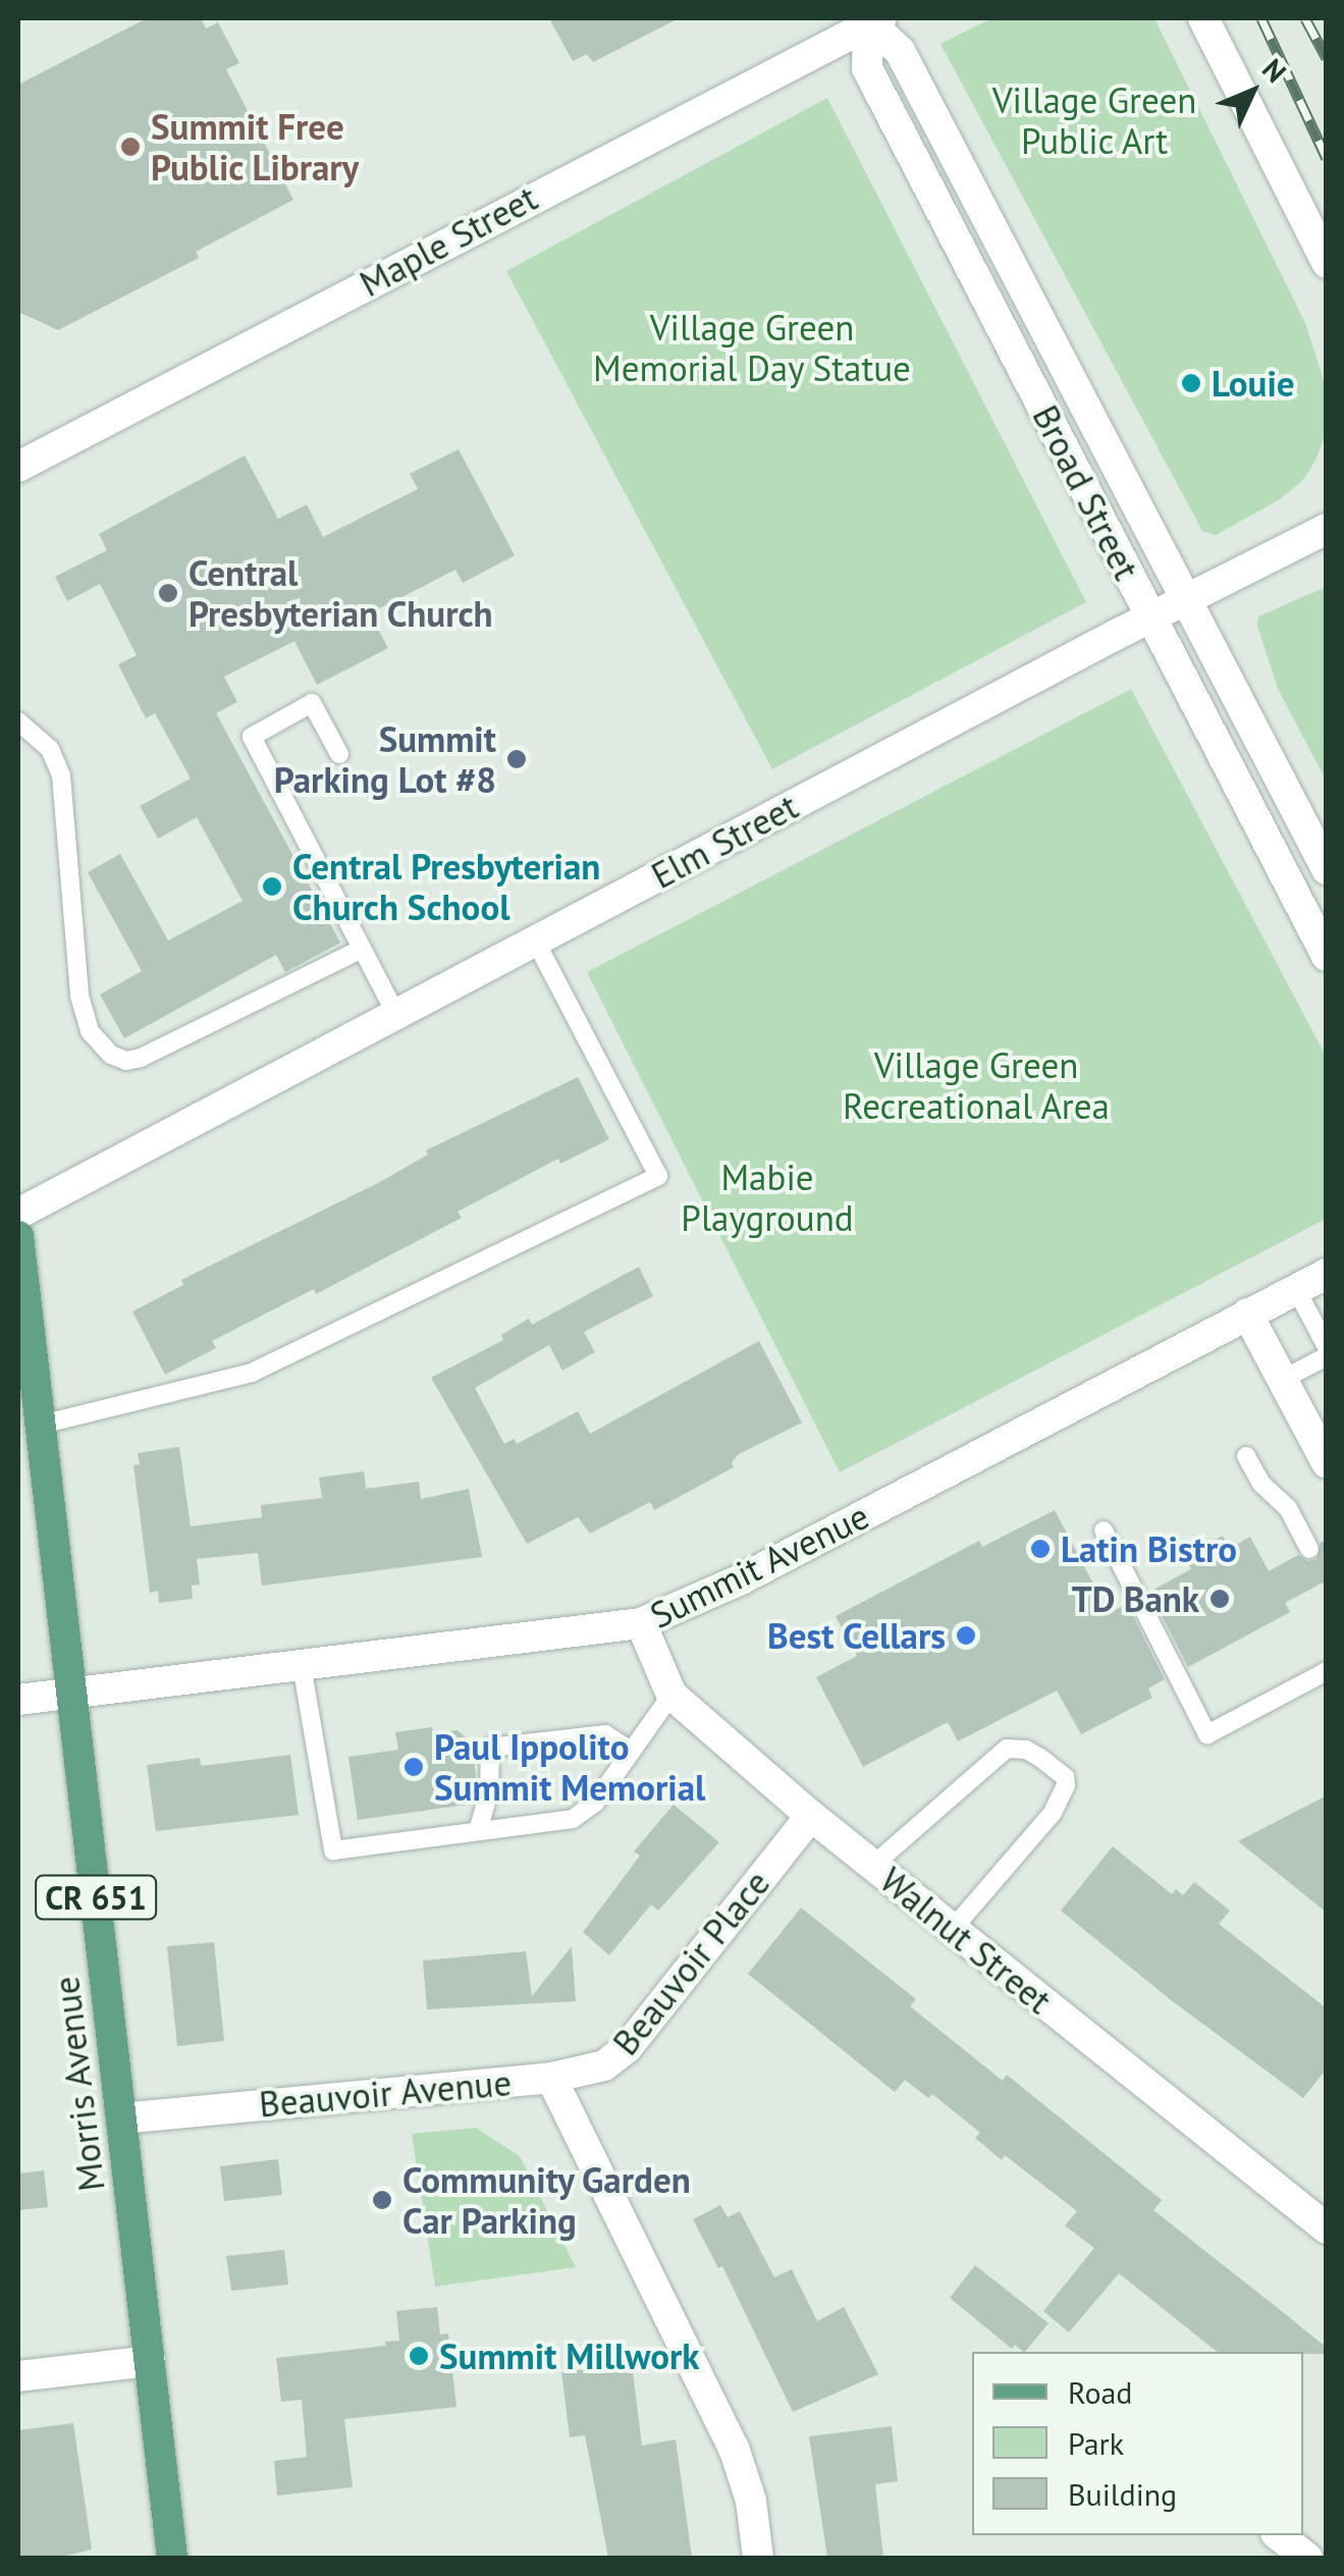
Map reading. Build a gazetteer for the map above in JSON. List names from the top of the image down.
{
  "streets": {
    "main road": ["CR 651", "Morris Avenue"],
    "street": [
      "Maple Street",
      "Broad Street",
      "Elm Street",
      "Summit Avenue",
      "Walnut Street",
      "Beauvoir Place",
      "Beauvoir Avenue"
    ]
  },
  "crossings": [
    ["Maple Street", "Broad Street"],
    ["Broad Street", "Elm Street"],
    ["Summit Avenue", "Walnut Street"],
    ["Summit Avenue", "Morris Avenue"],
    ["Walnut Street", "Beauvoir Place"],
    ["Beauvoir Place", "Beauvoir Avenue"],
    ["Morris Avenue", "Beauvoir Avenue"]
  ],
  "parks": [
    "Village Green Public Art",
    "Village Green Memorial Day Statue",
    "Village Green Recreational Area",
    "Mabie Playground"
  ],
  "places": [
    "Summit Free Public Library",
    "Louie",
    "Central Presbyterian Church",
    "Summit Parking Lot #8",
    "Central Presbyterian Church School",
    "Latin Bistro",
    "TD Bank",
    "Best Cellars",
    "Paul Ippolito Summit Memorial",
    "Community Garden Car Parking",
    "Summit Millwork"
  ],
  "legend": ["Road", "Park", "Building"],
  "north": "top right"
}
